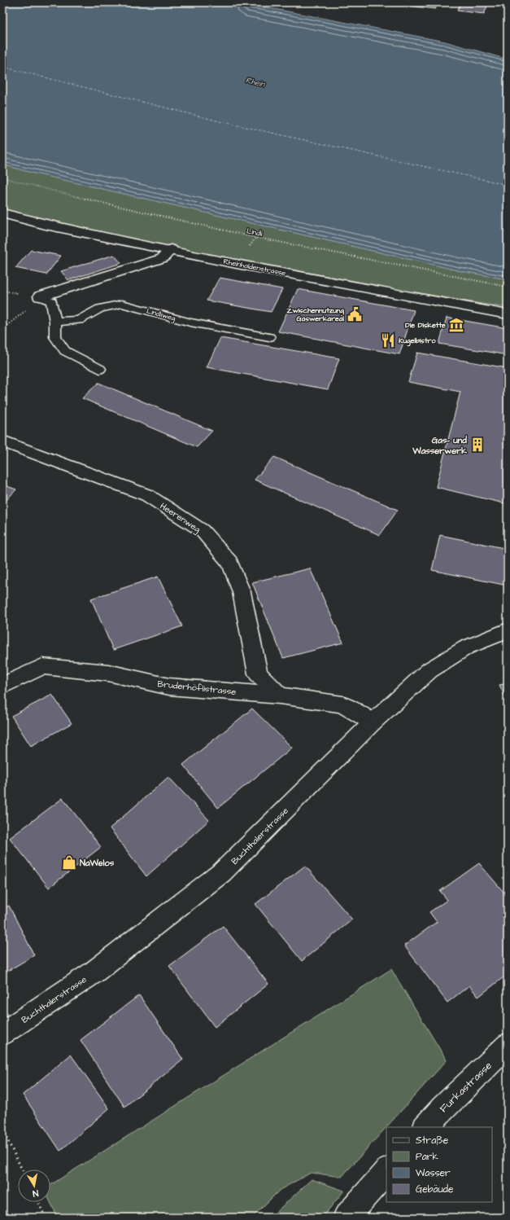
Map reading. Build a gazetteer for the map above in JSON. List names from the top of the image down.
{
  "streets": {
    "street": [
      "Rheinhaldenstrasse",
      "Heerenweg",
      "Bruderhöflistrasse",
      "Buchthalerstrasse",
      "Furkastrasse"
    ],
    "lane": ["Lindliweg"],
    "path": ["Lindli"]
  },
  "crossings": [
    ["Heerenweg", "Bruderhöflistrasse"],
    ["Bruderhöflistrasse", "Buchthalerstrasse"]
  ],
  "water": ["Rhein"],
  "places": {
    "public building": ["Zwischennutzung Gaswerkareal"],
    "museum": ["Die Diskette"],
    "restaurant": ["Kugelbistro"],
    "building": ["Gas- und Wasserwerk"],
    "shop": ["NaWelos"]
  },
  "legend": [
    "Straße",
    "Park",
    "Wasser",
    "Gebäude"
  ],
  "north": "bottom"
}
